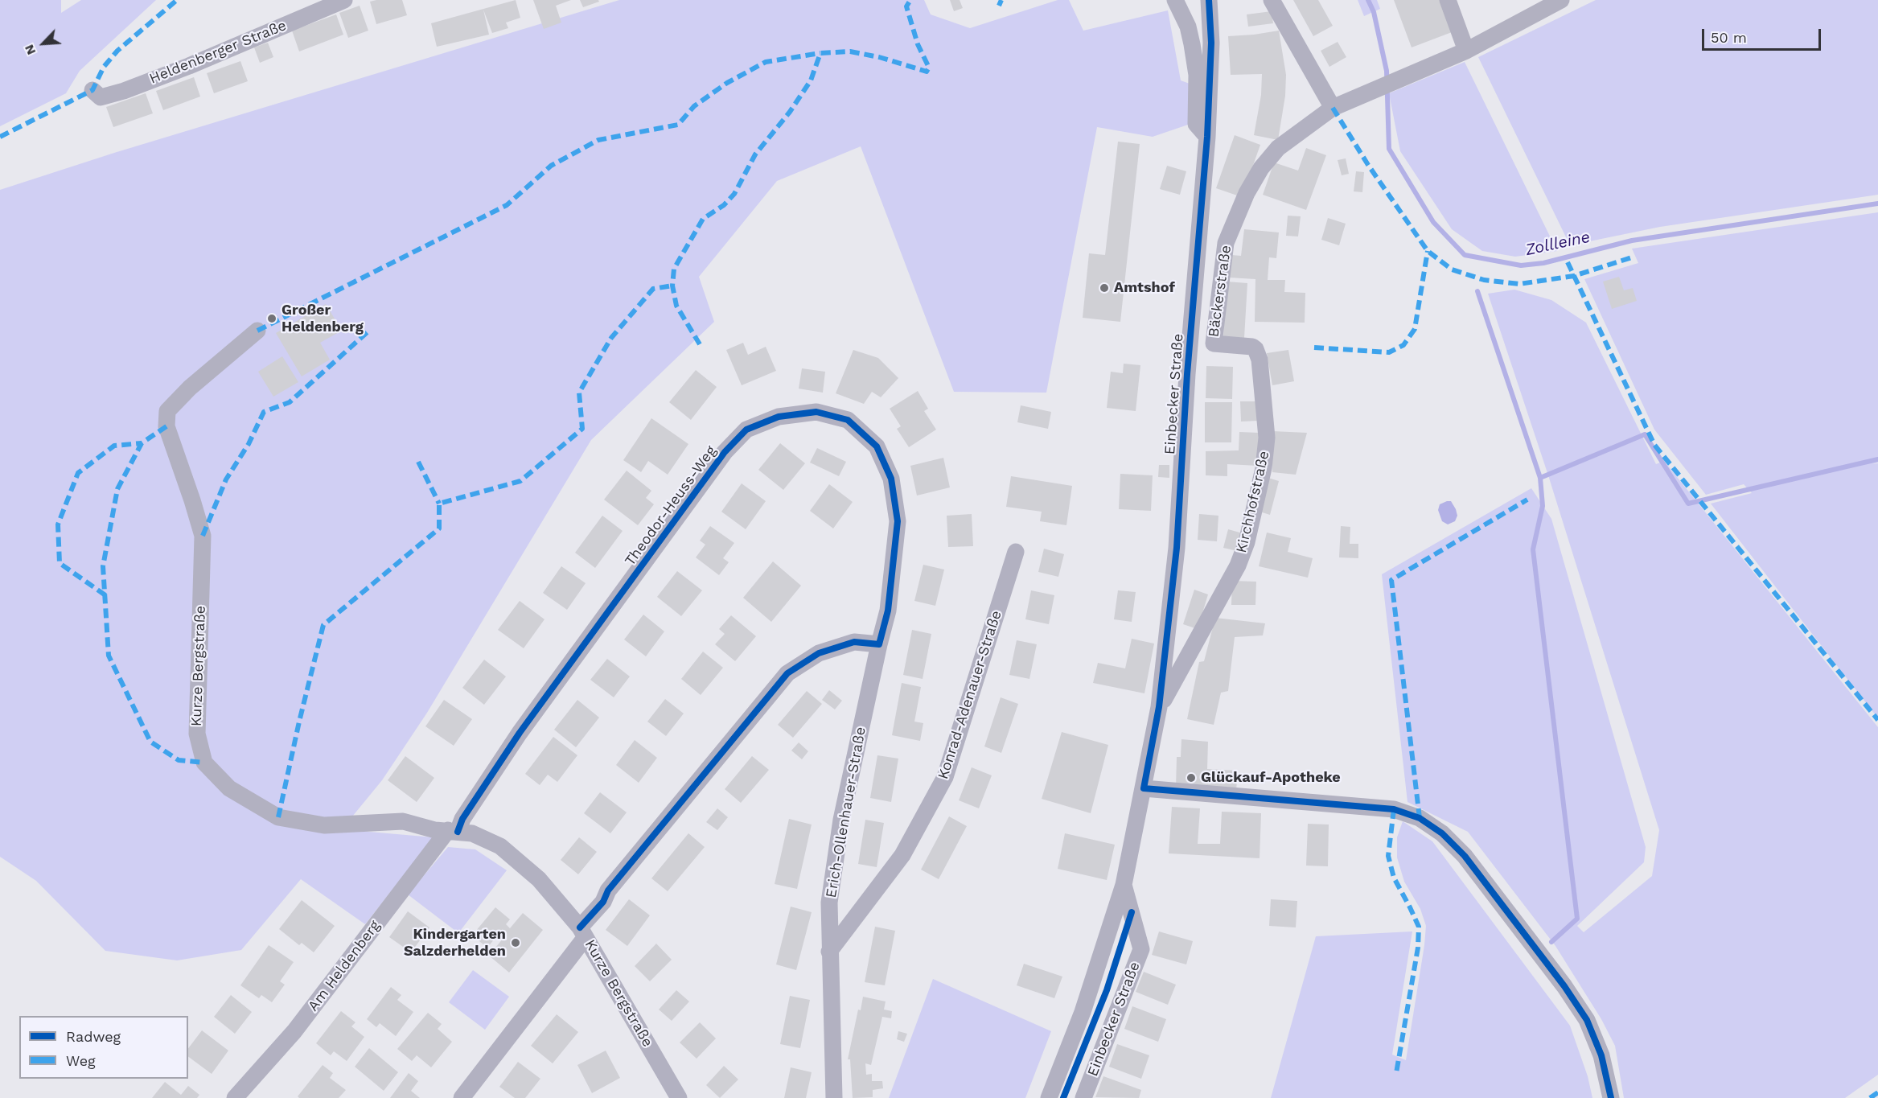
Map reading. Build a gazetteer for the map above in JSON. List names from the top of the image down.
{
  "streets": {
    "street": [
      "Heldenberger Straße",
      "Bäckerstraße",
      "Einbecker Straße",
      "Kirchhofstraße",
      "Theodor-Heuss-Weg",
      "Kurze Bergstraße",
      "Konrad-Adenauer-Straße",
      "Erich-Ollenhauer-Straße",
      "Am Heldenberg"
    ]
  },
  "crossings": [
    ["Bäckerstraße", "Einbecker Straße"],
    ["Bäckerstraße", "Kirchhofstraße"],
    ["Einbecker Straße", "Kirchhofstraße"],
    ["Theodor-Heuss-Weg", "Kurze Bergstraße"],
    ["Theodor-Heuss-Weg", "Erich-Ollenhauer-Straße"],
    ["Theodor-Heuss-Weg", "Am Heldenberg"],
    ["Kurze Bergstraße", "Am Heldenberg"],
    ["Konrad-Adenauer-Straße", "Erich-Ollenhauer-Straße"]
  ],
  "water": ["Zollleine"],
  "places": [
    "Amtshof",
    "Großer Heldenberg",
    "Glückauf-Apotheke",
    "Kindergarten Salzderhelden"
  ],
  "legend": ["Radweg", "Weg"],
  "scale_bar": "50 m",
  "north": "bottom left"
}
